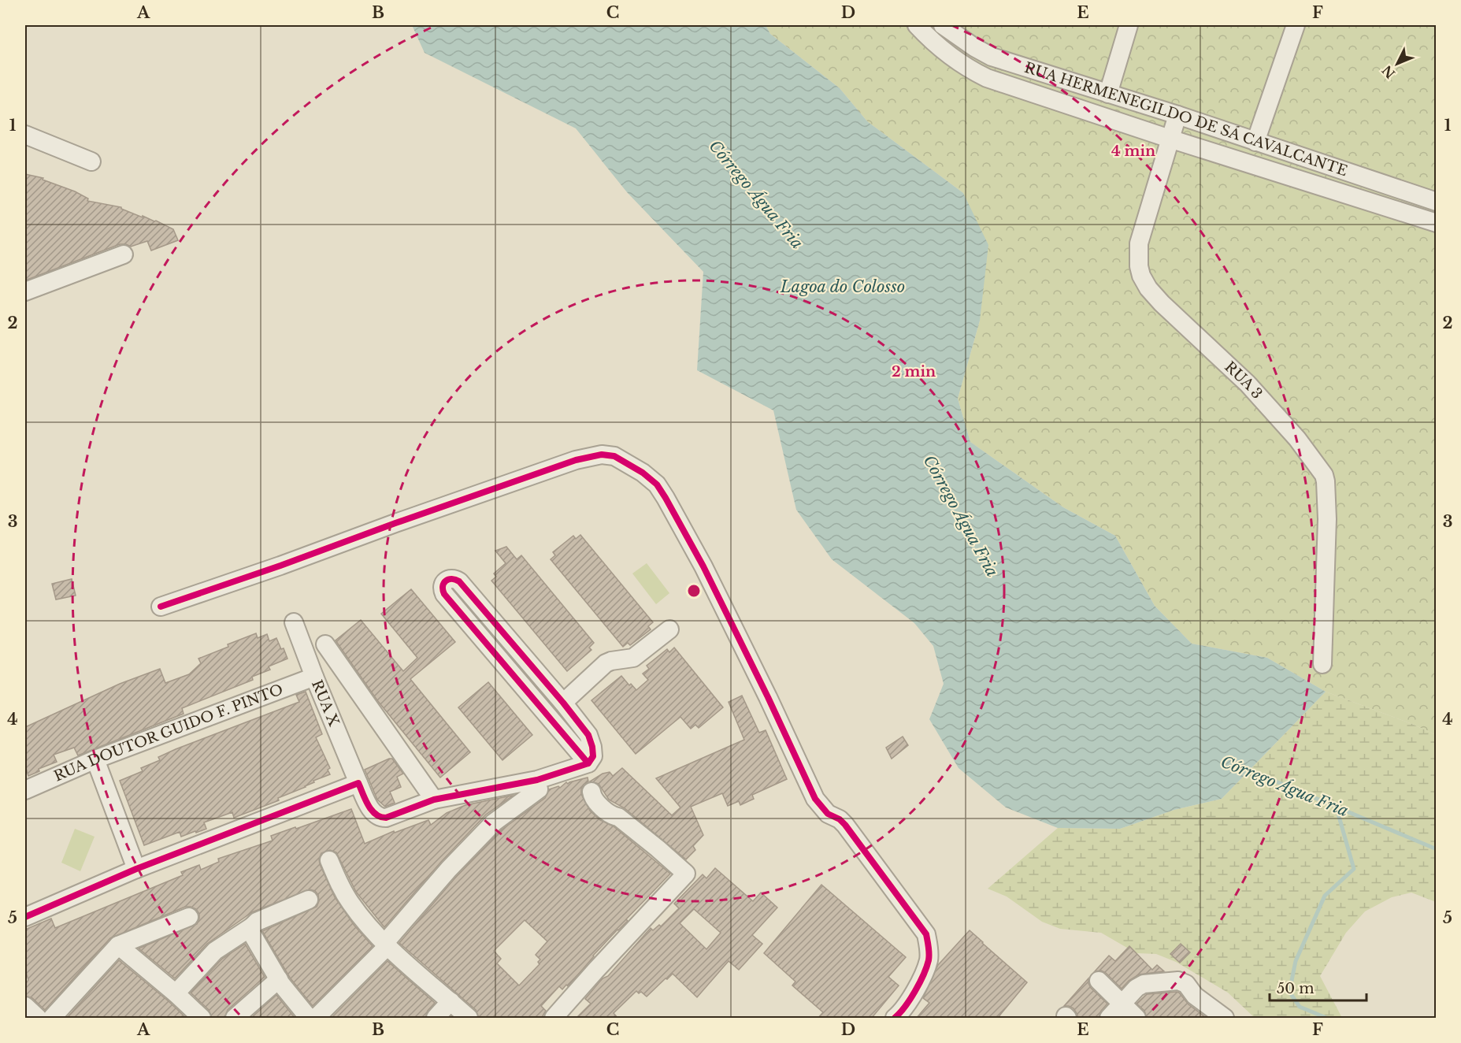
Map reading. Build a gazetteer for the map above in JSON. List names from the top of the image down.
{
  "streets": {
    "street": [
      "RUA HERMENEGILDO DE SÁ CAVALCANTE",
      "RUA 3",
      "RUA X",
      "RUA DOUTOR GUIDO F. PINTO"
    ]
  },
  "crossings": [
    ["RUA HERMENEGILDO DE SÁ CAVALCANTE", "RUA 3"],
    ["RUA X", "RUA DOUTOR GUIDO F. PINTO"]
  ],
  "water": ["Córrego Água Fria", "Lagoa do Colosso"],
  "scale_bar": "50 m",
  "north": "bottom left",
  "grid": {
    "columns": [
      "A",
      "B",
      "C",
      "D",
      "E",
      "F"
    ],
    "rows": [
      "1",
      "2",
      "3",
      "4",
      "5"
    ]
  },
  "rings": ["4 min", "2 min"]
}
